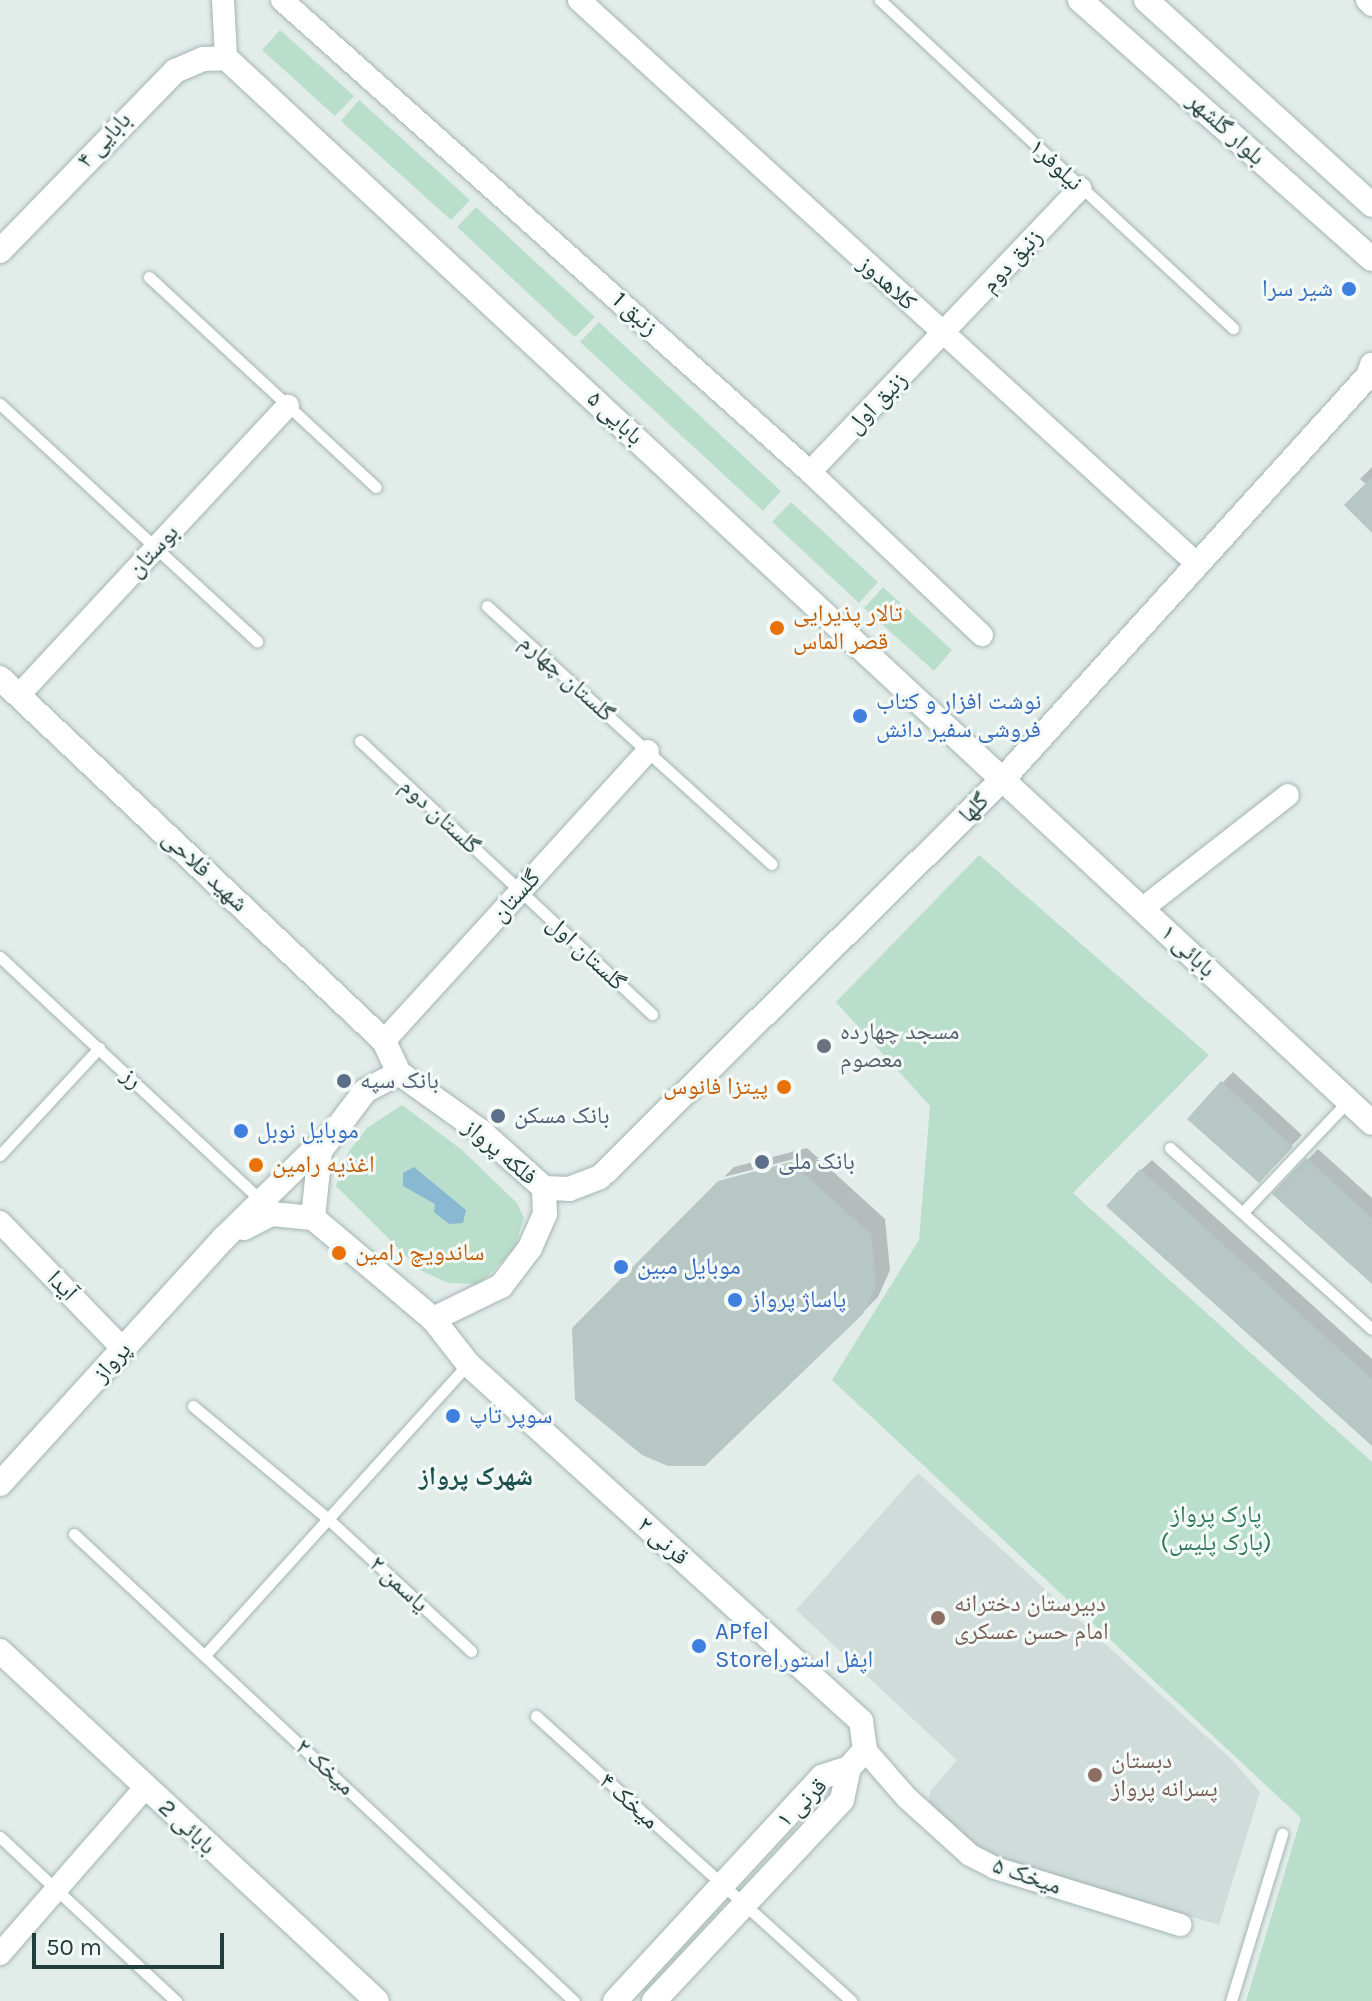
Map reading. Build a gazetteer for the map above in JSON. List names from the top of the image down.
{
  "streets": {
    "street": [
      "بلوار گلشهر",
      "بابایی ۴",
      "زنبق دوم",
      "کلاهدوز",
      "زنبق 1",
      "زنبق اول",
      "۵ بابایی",
      "بوستان",
      "گلها",
      "شهید فلاحی",
      "گلستان",
      "بابائی ۱",
      "فلکه پرواز",
      "آیدا",
      "پرواز",
      "قرنی ۲",
      "قرنی ۱",
      "بابائی 2",
      "میخک ۵"
    ],
    "lane": [
      "نیلوفر۱",
      "گلستان چهارم",
      "گلستان دوم",
      "گلستان اول",
      "رز",
      "یاسمن ۲",
      "میخک ۲",
      "میخک ۴"
    ]
  },
  "crossings": [
    ["بابایی ۴", "۵ بابایی"],
    ["نیلوفر۱", "زنبق دوم"],
    ["زنبق دوم", "کلاهدوز"],
    ["زنبق دوم", "زنبق اول"],
    ["کلاهدوز", "زنبق اول"],
    ["کلاهدوز", "گلها"],
    ["زنبق 1", "زنبق اول"],
    ["۵ بابایی", "گلها"],
    ["۵ بابایی", "بابائی ۱"],
    ["بوستان", "شهید فلاحی"],
    ["گلستان چهارم", "گلستان"],
    ["گلها", "شهید فلاحی"],
    ["گلها", "بابائی ۱"],
    ["گلها", "فلکه پرواز"],
    ["گلها", "پرواز"],
    ["گلها", "قرنی ۲"],
    ["گلستان دوم", "گلستان"],
    ["گلستان دوم", "گلستان اول"],
    ["شهید فلاحی", "گلستان"],
    ["شهید فلاحی", "فلکه پرواز"],
    ["شهید فلاحی", "پرواز"],
    ["شهید فلاحی", "قرنی ۲"],
    ["گلستان", "گلستان اول"],
    ["رز", "پرواز"],
    ["فلکه پرواز", "پرواز"],
    ["فلکه پرواز", "قرنی ۲"],
    ["آیدا", "پرواز"],
    ["پرواز", "قرنی ۲"],
    ["قرنی ۲", "قرنی ۱"],
    ["قرنی ۲", "میخک ۵"],
    ["میخک ۴", "قرنی ۱"],
    ["قرنی ۱", "میخک ۵"]
  ],
  "districts": ["شهرک پرواز"],
  "parks": ["پارک پرواز (پارک پلیس)"],
  "places": [
    "شیر سرا",
    "تالار پذیرایی قصر الماس",
    "نوشت افزار و کتاب فروشی سفیر دانش",
    "مسجد چهارده معصوم",
    "بانک سپه",
    "پیتزا فانوس",
    "بانک مسکن",
    "موبایل نوبل",
    "بانک ملی",
    "اغذیه رامین",
    "ساندویچ رامین",
    "موبایل مبین",
    "پاساژ پرواز",
    "سوپر تاپ",
    "دبیرستان دخترانه امام حسن عسکری",
    "APfel Store|اپفل استور",
    "دبستان پسرانه پرواز"
  ],
  "scale_bar": "50 m"
}
